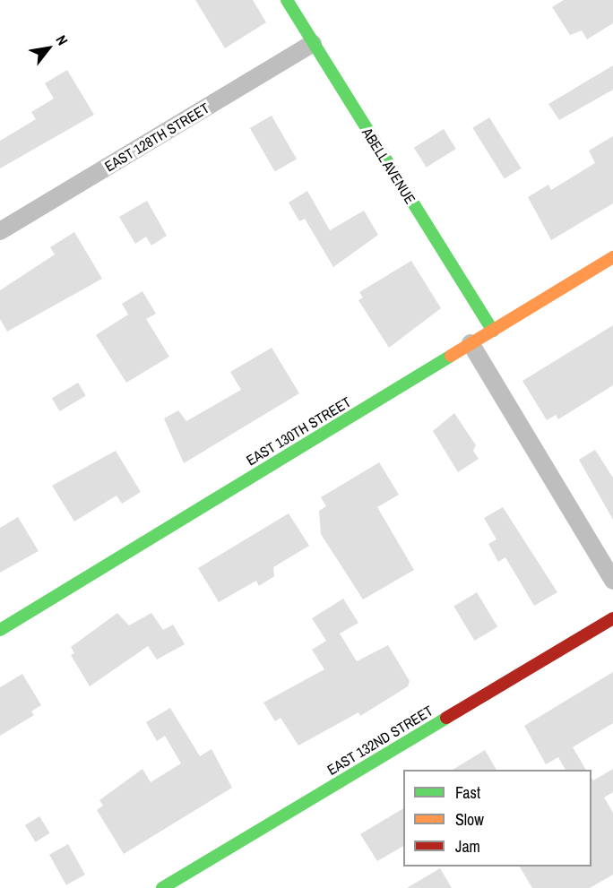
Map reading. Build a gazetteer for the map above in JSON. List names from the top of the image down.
{
  "streets": {
    "street": [
      "EAST 128TH STREET",
      "ABELL AVENUE",
      "EAST 130TH STREET",
      "EAST 132ND STREET"
    ]
  },
  "crossings": [
    ["EAST 128TH STREET", "ABELL AVENUE"],
    ["ABELL AVENUE", "EAST 130TH STREET"]
  ],
  "legend": ["Fast", "Slow", "Jam"],
  "north": "top right"
}
